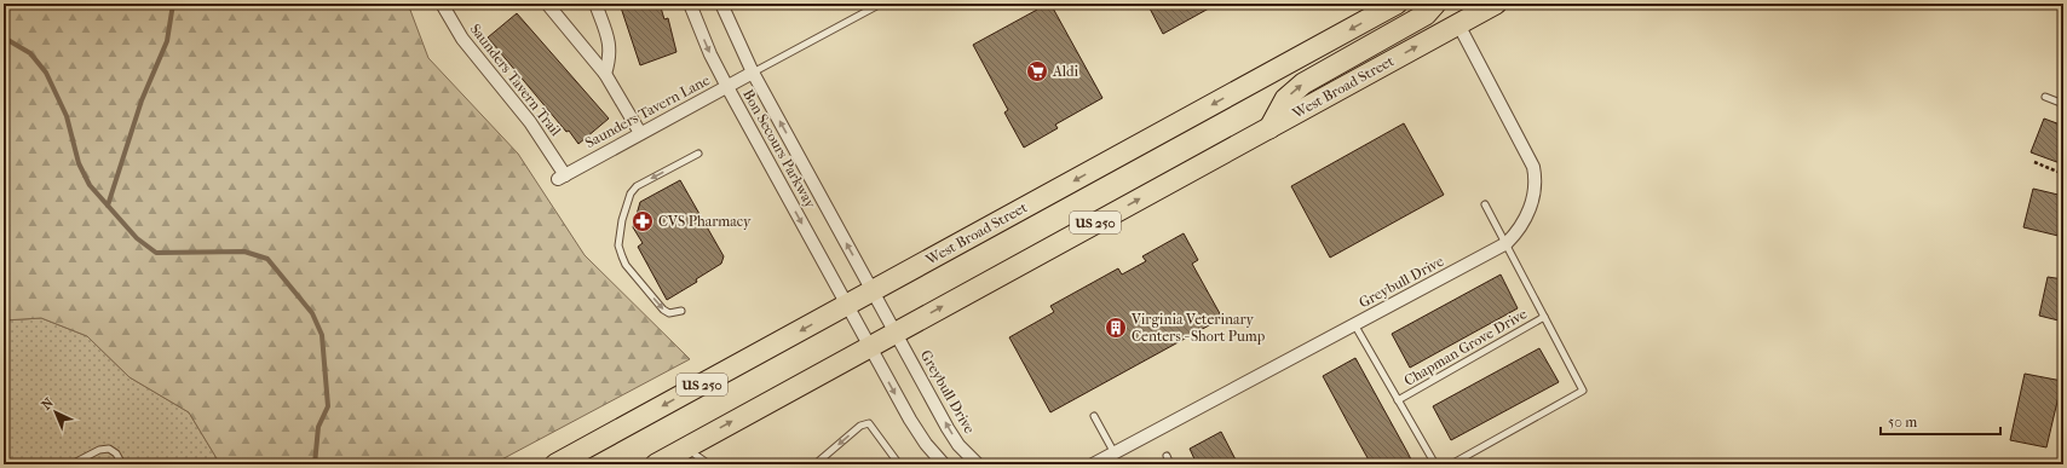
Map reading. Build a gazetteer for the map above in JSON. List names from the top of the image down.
{
  "streets": {
    "main road": ["West Broad Street", "US 250"],
    "street": [
      "Saunders Tavern Trail",
      "Saunders Tavern Lane",
      "Bon Secours Parkway",
      "Greybull Drive"
    ],
    "lane": ["Chapman Grove Drive"]
  },
  "crossings": [
    ["Saunders Tavern Trail", "Saunders Tavern Lane"],
    ["West Broad Street", "Bon Secours Parkway"],
    ["West Broad Street", "Greybull Drive"],
    ["Saunders Tavern Lane", "Bon Secours Parkway"],
    ["Bon Secours Parkway", "Greybull Drive"]
  ],
  "places": {
    "supermarket": ["Aldi"],
    "pharmacy": ["CVS Pharmacy"],
    "building": ["Virginia Veterinary Centers - Short Pump"]
  },
  "scale_bar": "50 m",
  "north": "top left"
}
